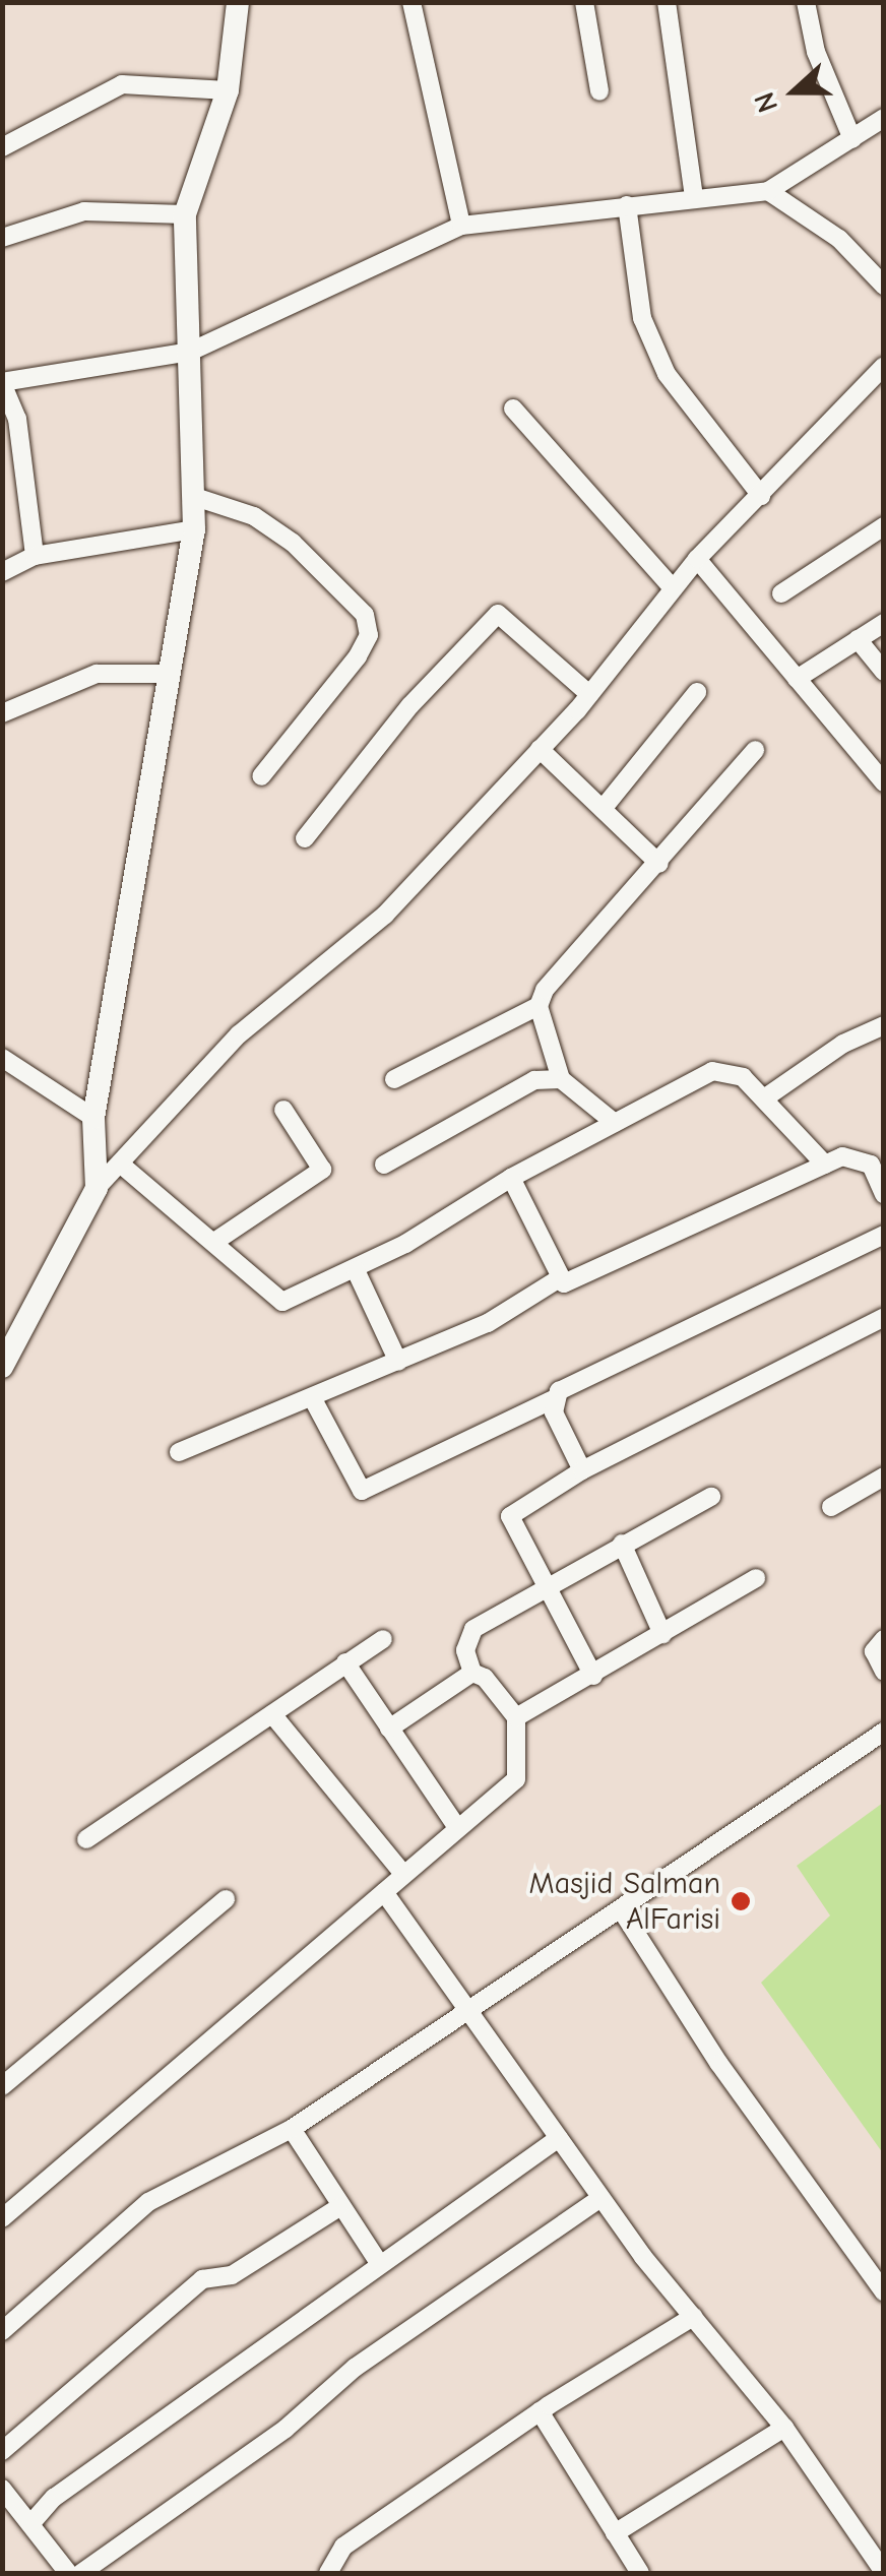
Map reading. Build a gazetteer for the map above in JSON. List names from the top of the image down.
{
  "places": ["Masjid Salman AlFarisi"],
  "north": "left"
}
